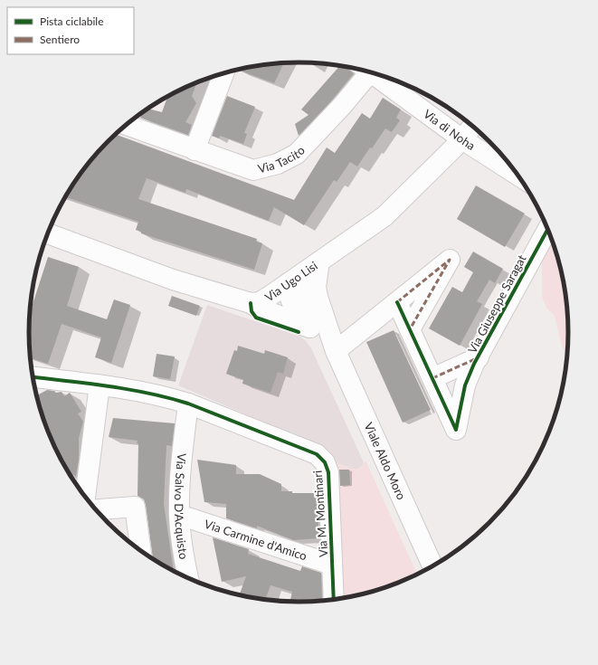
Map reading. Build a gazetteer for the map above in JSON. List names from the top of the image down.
{
  "streets": {
    "street": [
      "Via di Noha",
      "Via Tacito",
      "Via Ugo Lisi",
      "Via Giuseppe Saragat",
      "Viale Aldo Moro",
      "Via Salvo D'Acquisto",
      "Via M. Montinari",
      "Via Carmine d'Amico"
    ]
  },
  "crossings": [
    ["Via di Noha", "Via Ugo Lisi"],
    ["Via Ugo Lisi", "Viale Aldo Moro"],
    ["Via Salvo D'Acquisto", "Via M. Montinari"],
    ["Via Salvo D'Acquisto", "Via Carmine d'Amico"],
    ["Via M. Montinari", "Via Carmine d'Amico"]
  ],
  "legend": ["Pista ciclabile", "Sentiero"]
}
